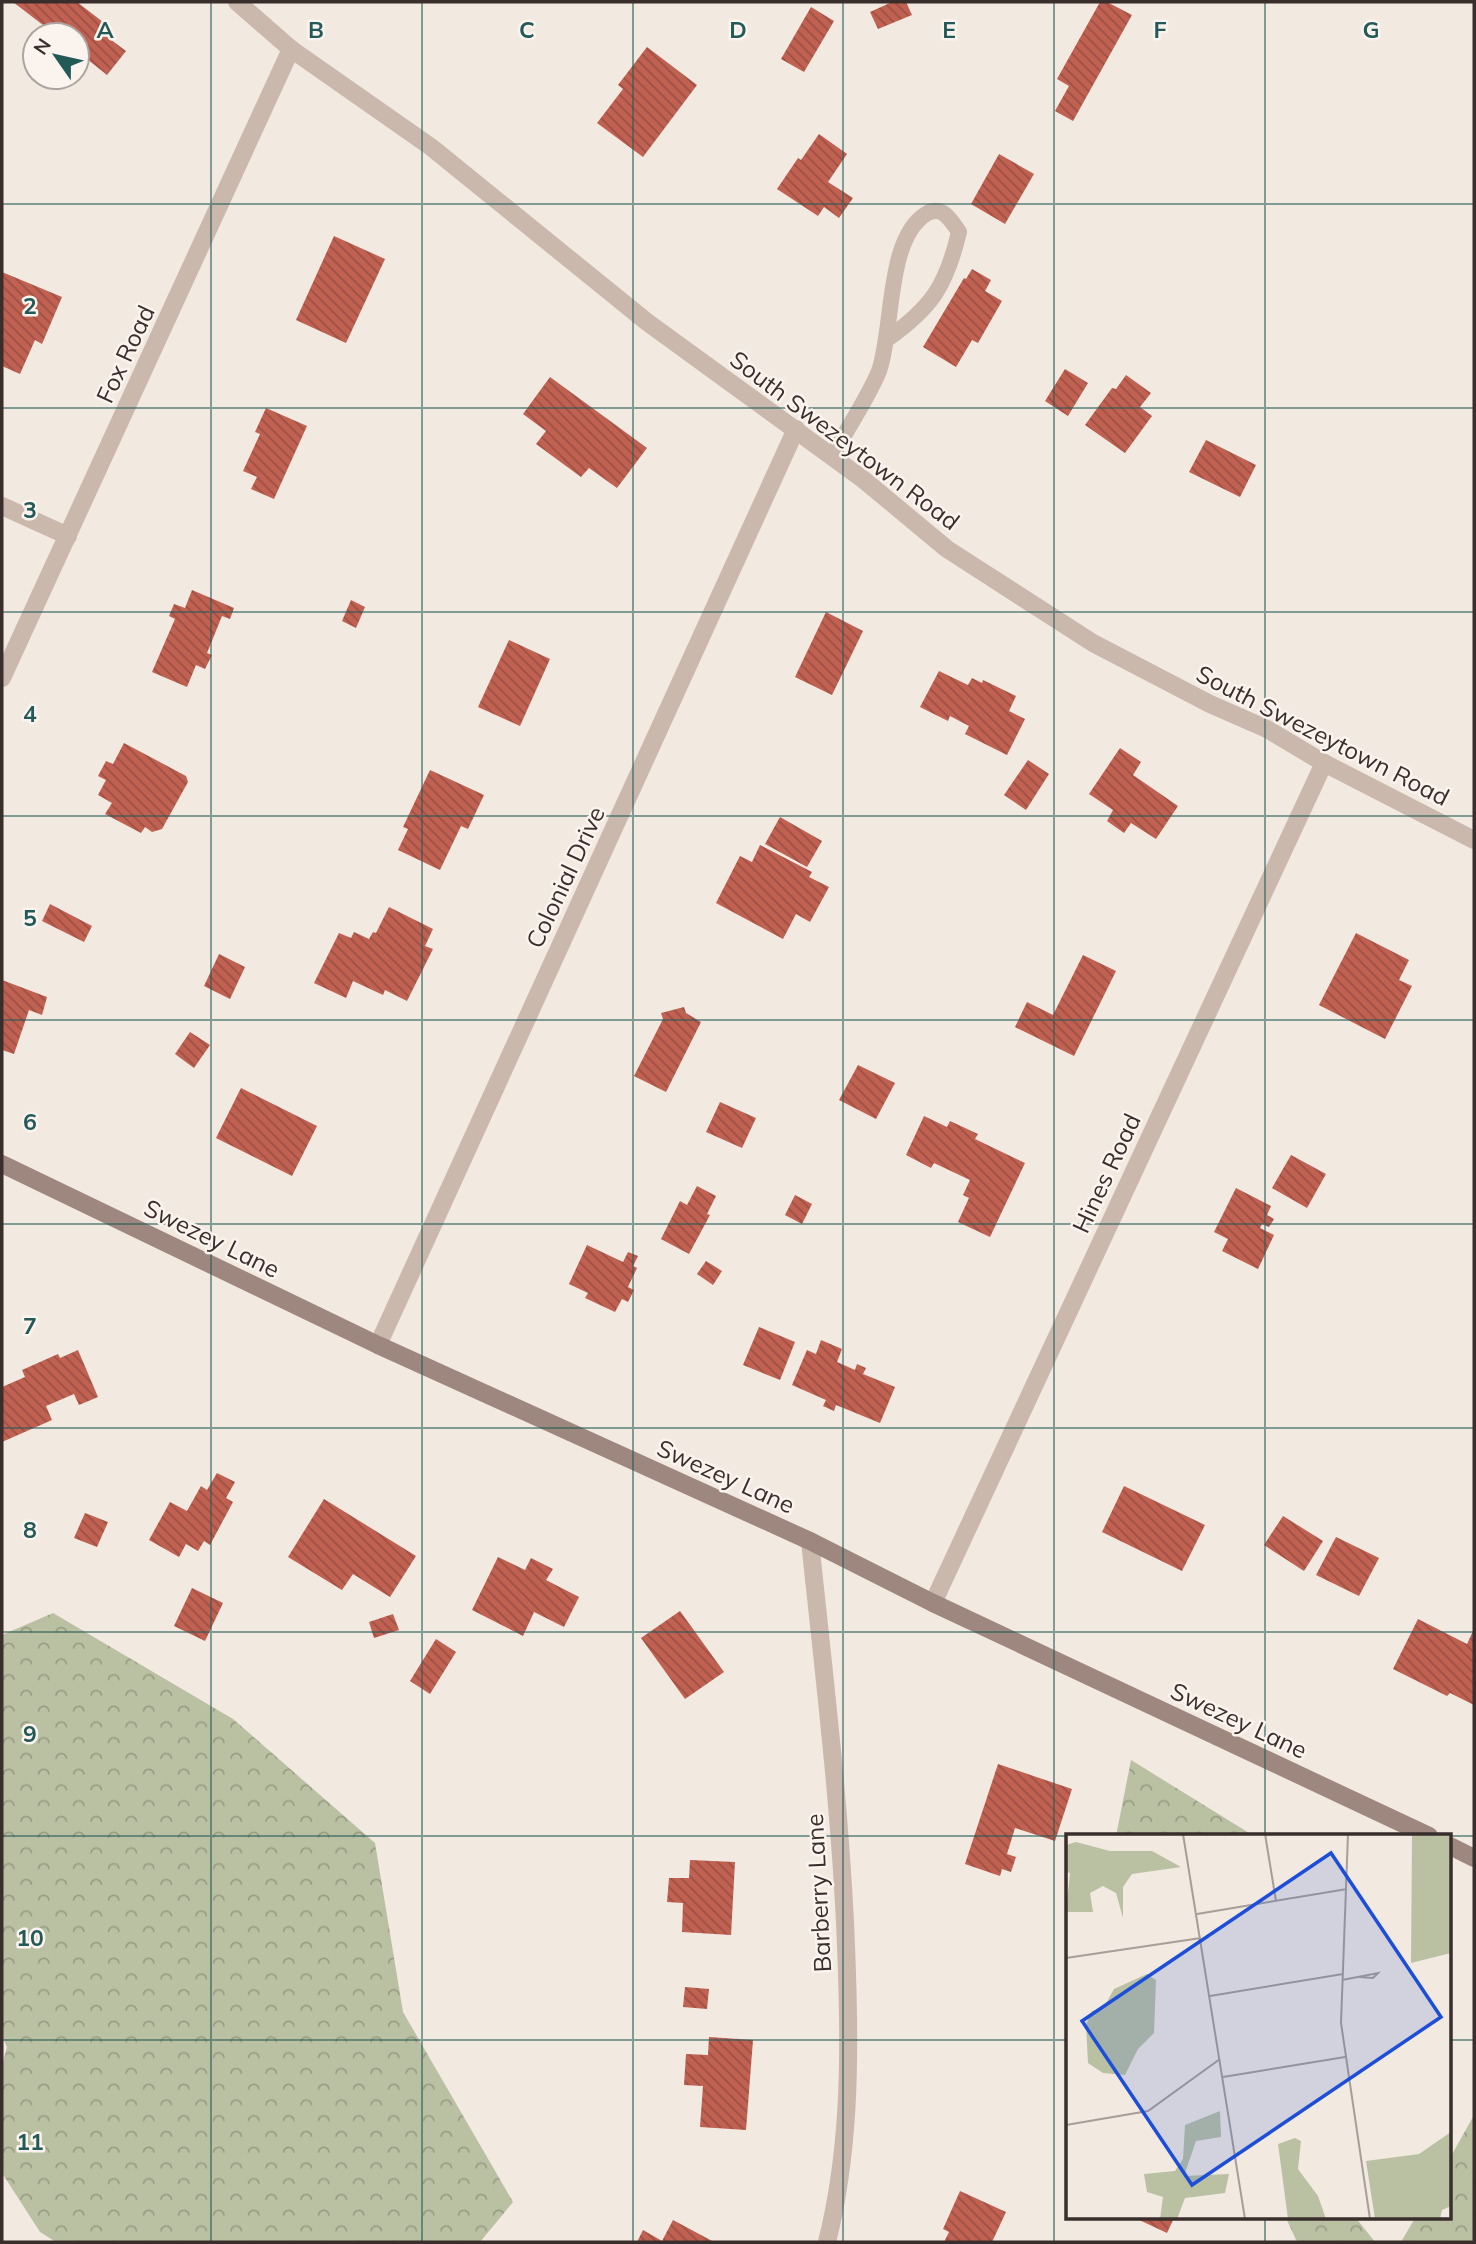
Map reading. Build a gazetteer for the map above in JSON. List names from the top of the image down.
{
  "streets": {
    "street": [
      "Fox Road",
      "South Swezeytown Road",
      "Colonial Drive",
      "Hines Road",
      "Swezey Lane",
      "Barberry Lane"
    ]
  },
  "crossings": [
    ["Fox Road", "South Swezeytown Road"],
    ["South Swezeytown Road", "Colonial Drive"],
    ["South Swezeytown Road", "Hines Road"],
    ["Colonial Drive", "Swezey Lane"],
    ["Hines Road", "Swezey Lane"],
    ["Swezey Lane", "Barberry Lane"]
  ],
  "north": "top left",
  "grid": {
    "columns": [
      "A",
      "B",
      "C",
      "D",
      "E",
      "F",
      "G"
    ],
    "rows": [
      "2",
      "3",
      "4",
      "5",
      "6",
      "7",
      "8",
      "9",
      "10",
      "11"
    ]
  }
}
